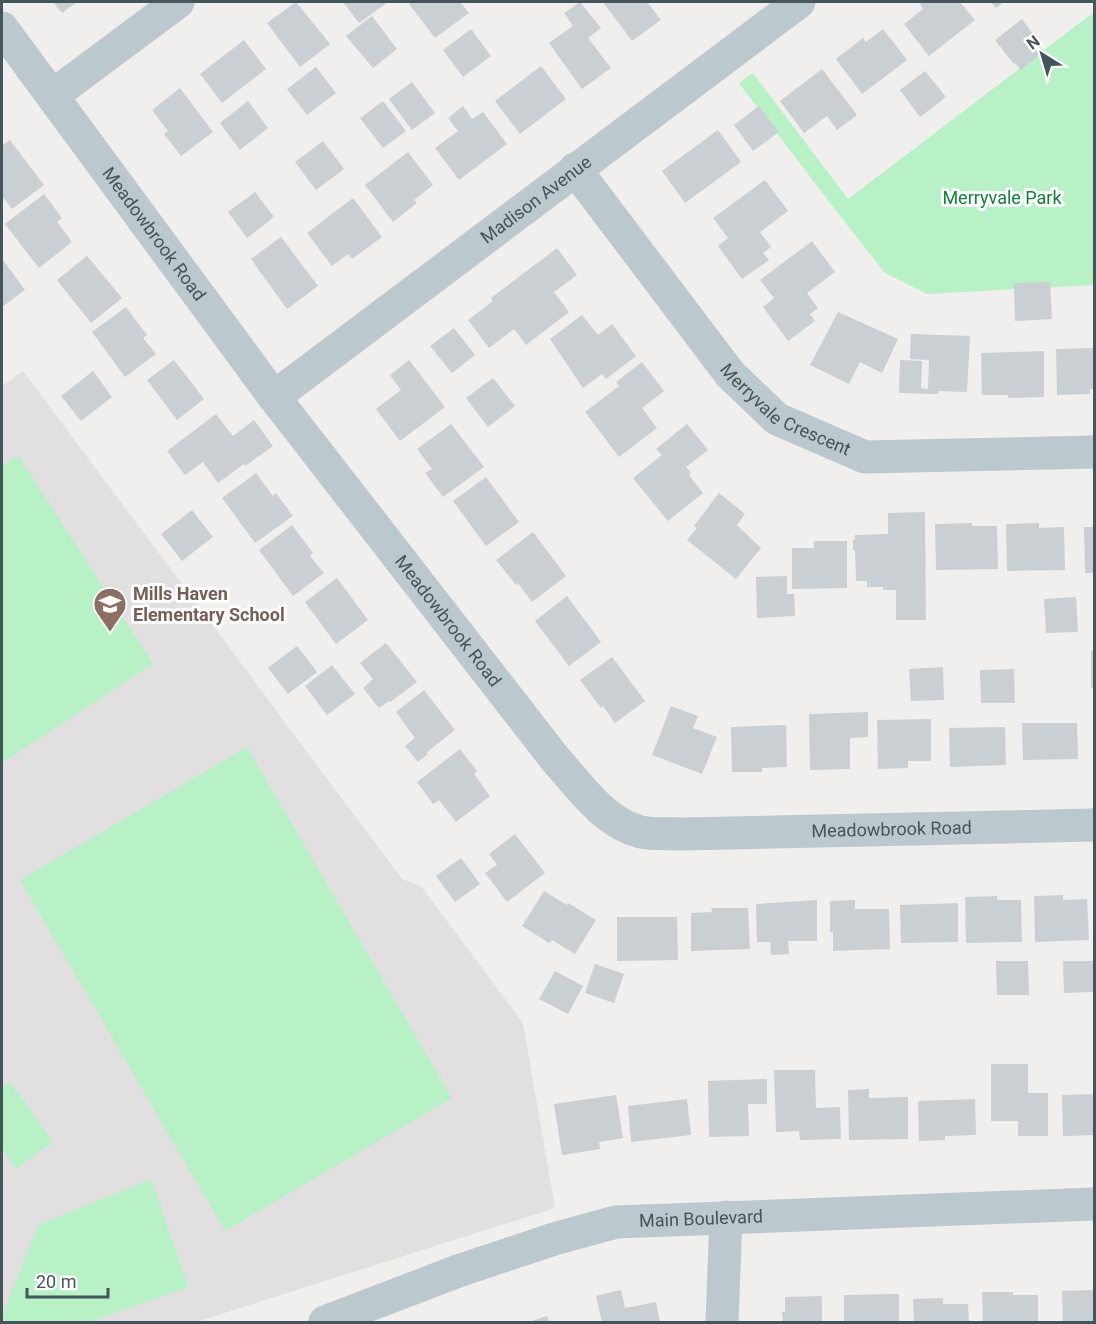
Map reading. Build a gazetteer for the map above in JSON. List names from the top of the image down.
{
  "streets": {
    "street": [
      "Madison Avenue",
      "Meadowbrook Road",
      "Merryvale Crescent",
      "Main Boulevard"
    ]
  },
  "crossings": [
    ["Madison Avenue", "Meadowbrook Road"],
    ["Madison Avenue", "Merryvale Crescent"]
  ],
  "parks": ["Merryvale Park"],
  "places": {
    "school or university": ["Mills Haven Elementary School"]
  },
  "scale_bar": "20 m",
  "north": "top left"
}
